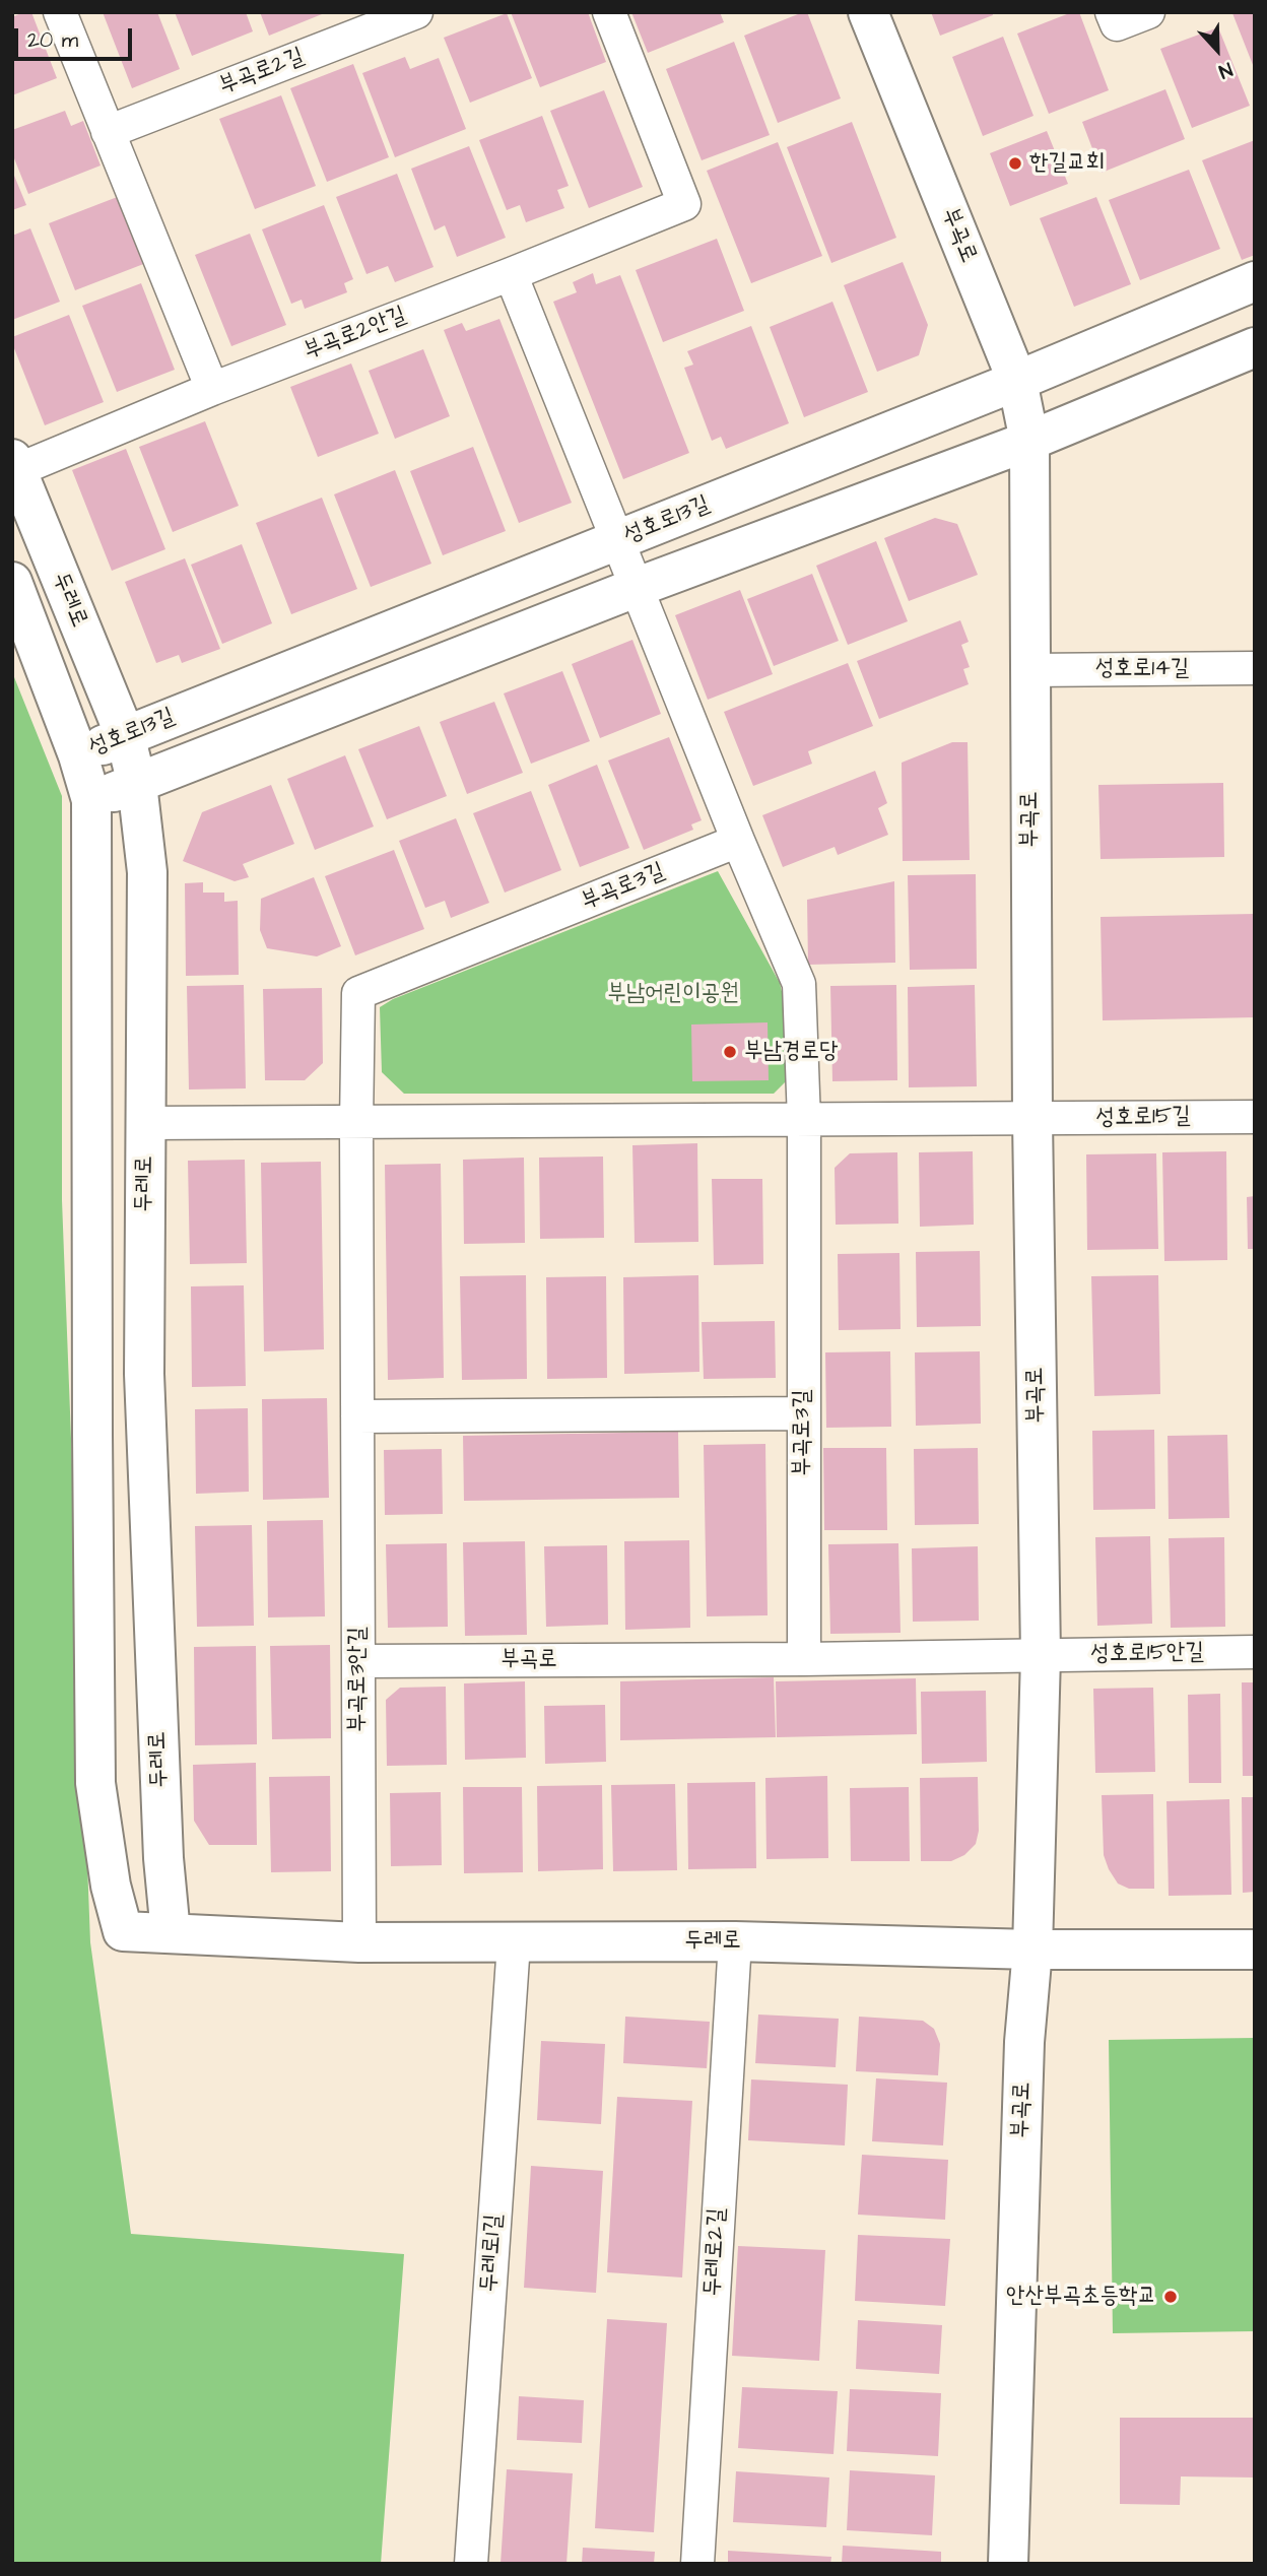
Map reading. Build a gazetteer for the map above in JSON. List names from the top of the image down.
{
  "streets": {
    "street": [
      "부곡로2길",
      "부곡로",
      "부곡로2안길",
      "성호로13길",
      "두레로",
      "성호로14길",
      "부곡로3길",
      "성호로15길",
      "성호로15안길",
      "부곡로3안길",
      "두레로2길",
      "두레로1길"
    ]
  },
  "crossings": [
    ["부곡로", "성호로13길"],
    ["부곡로", "두레로"],
    ["부곡로", "성호로14길"],
    ["부곡로", "부곡로3길"],
    ["부곡로", "성호로15길"],
    ["부곡로", "성호로15안길"],
    ["부곡로", "부곡로3안길"],
    ["부곡로2안길", "두레로"],
    ["성호로13길", "두레로"],
    ["두레로", "부곡로3안길"],
    ["두레로", "두레로2길"],
    ["두레로", "두레로1길"],
    ["부곡로3길", "부곡로3안길"]
  ],
  "parks": ["부남어린이공원"],
  "places": ["한길교회", "부남경로당", "안산부곡초등학교"],
  "scale_bar": "20 m",
  "north": "bottom"
}
